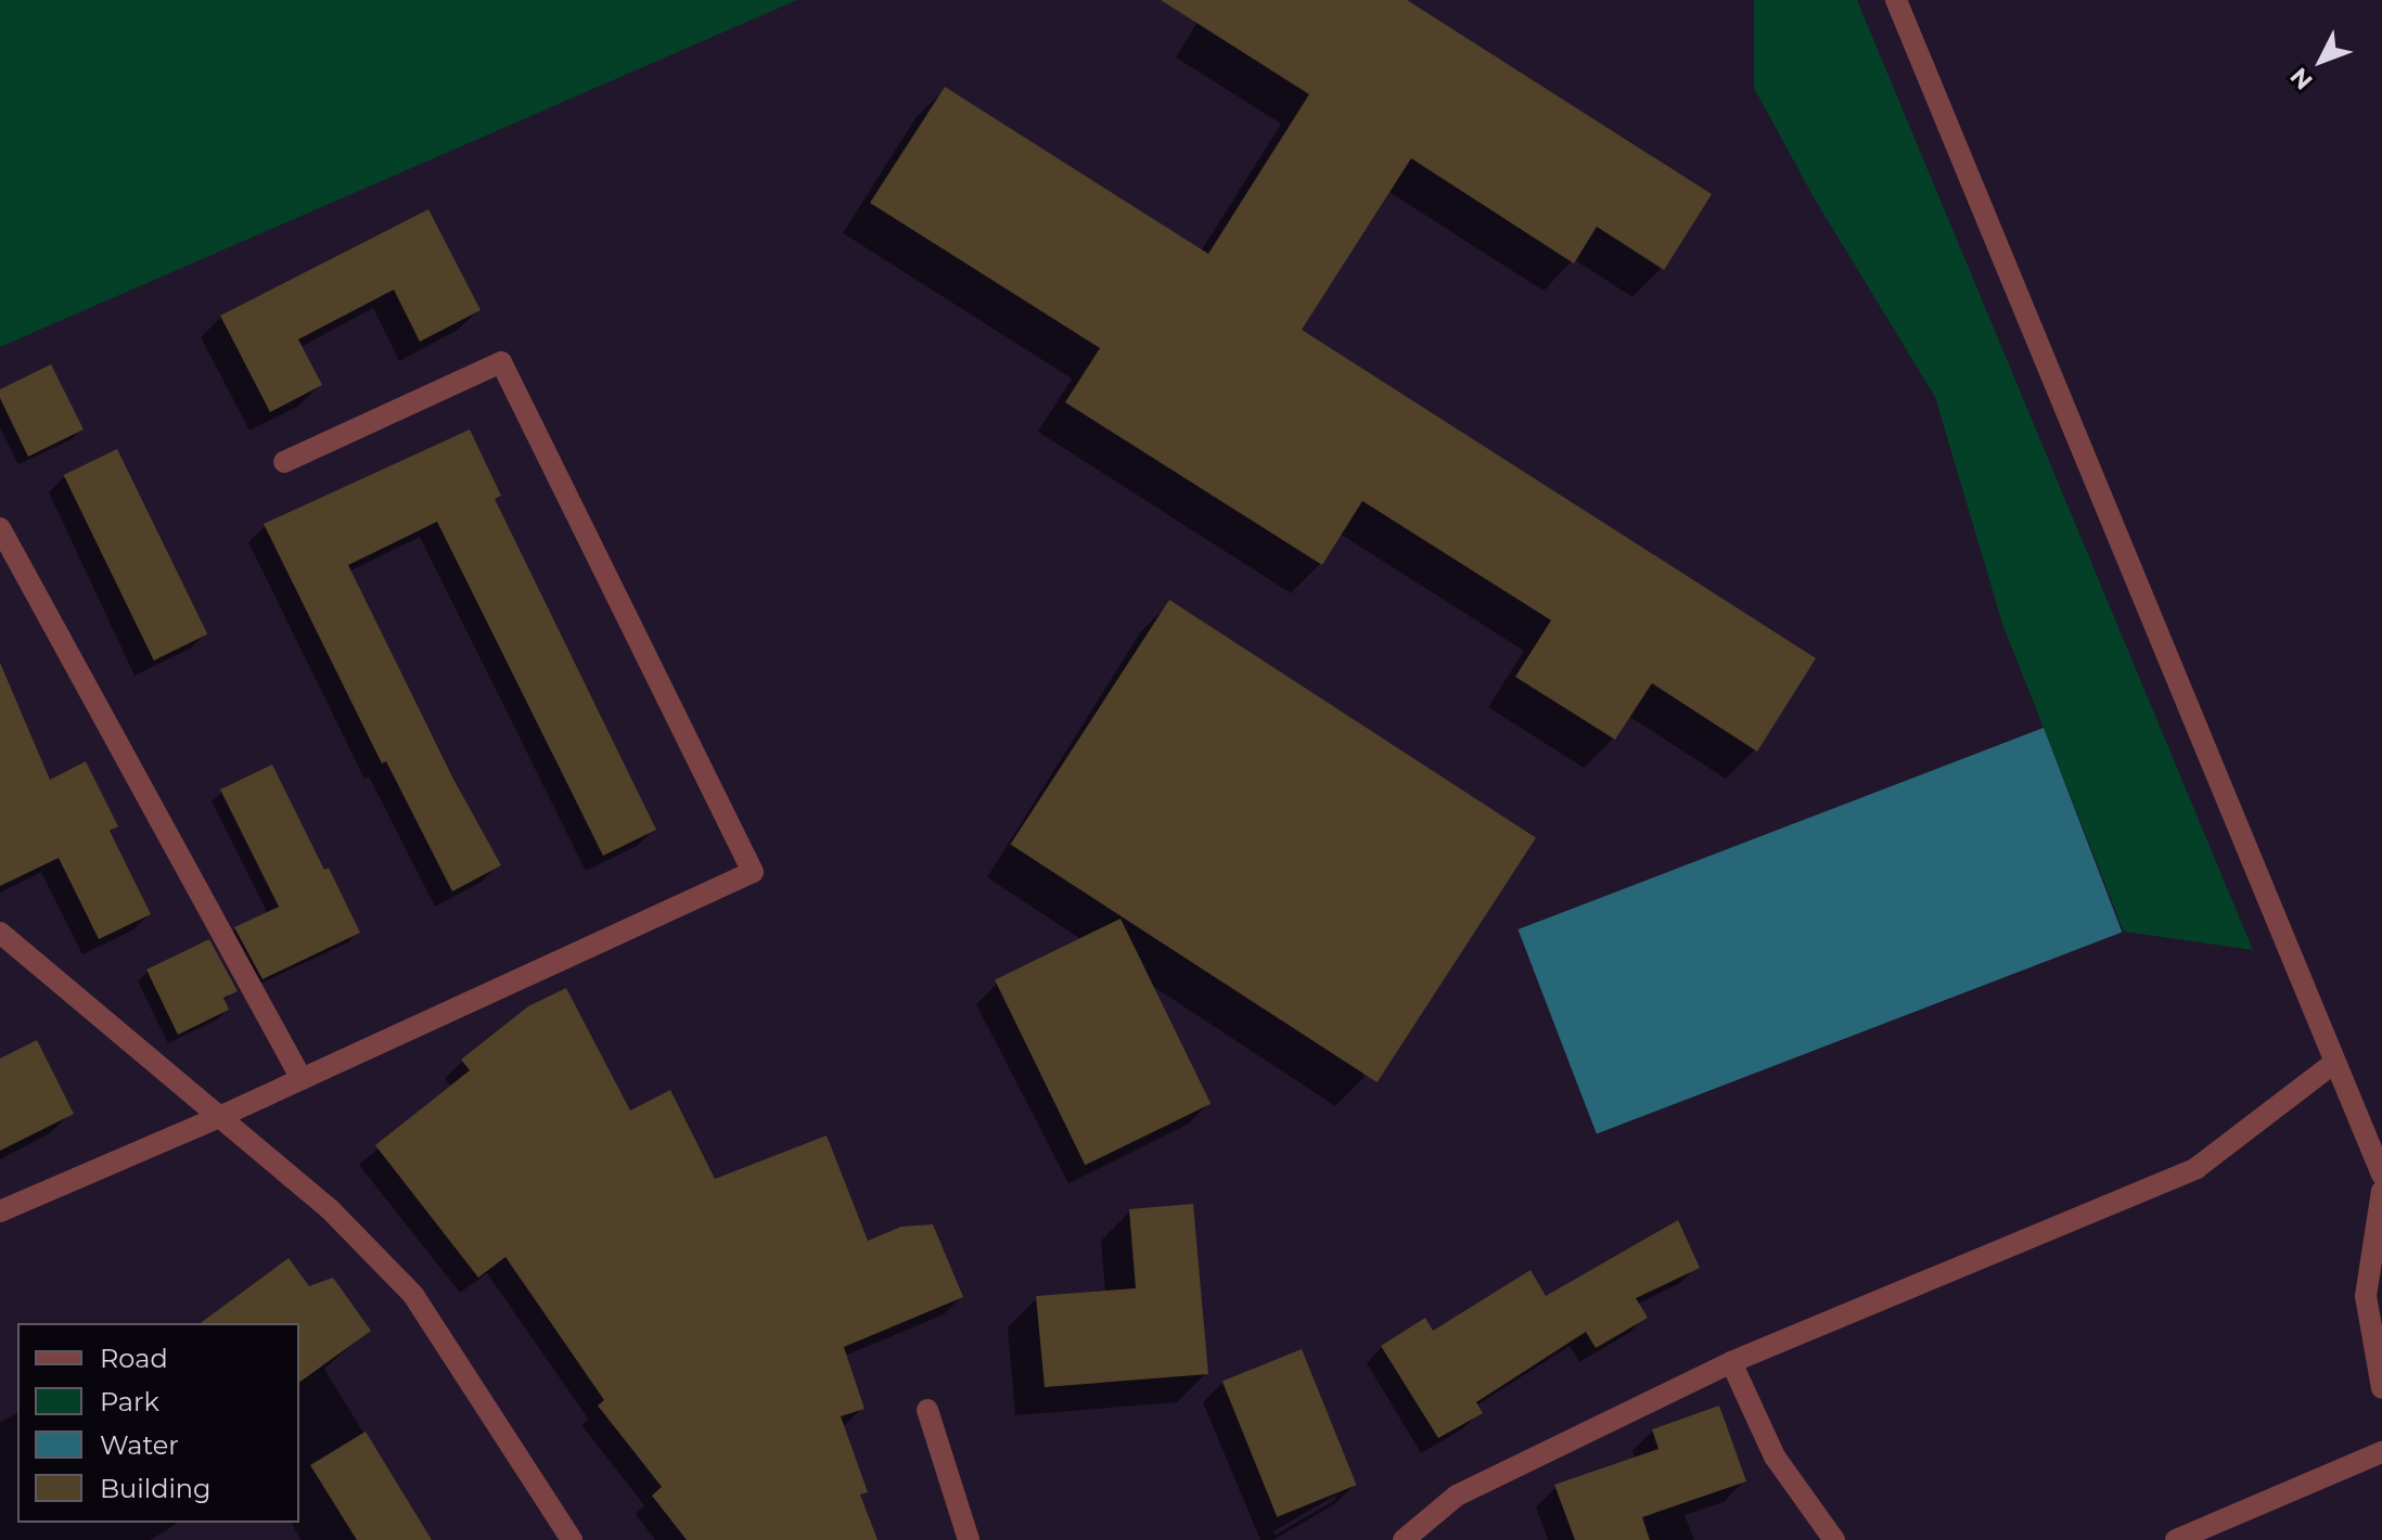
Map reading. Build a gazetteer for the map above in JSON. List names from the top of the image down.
{
  "legend": [
    "Road",
    "Park",
    "Water",
    "Building"
  ],
  "north": "bottom left"
}
